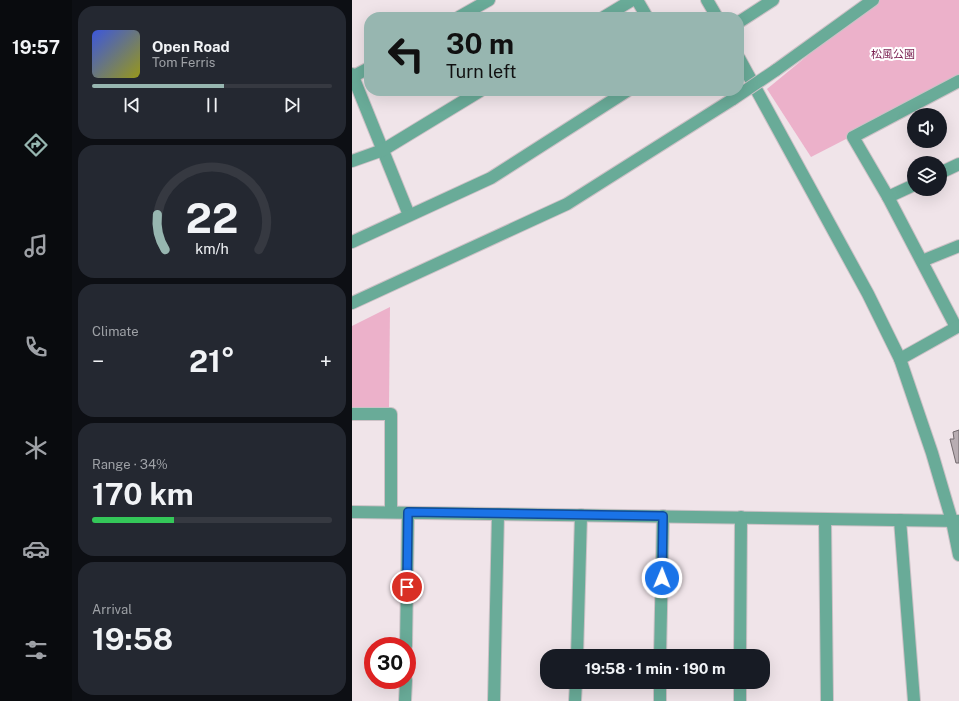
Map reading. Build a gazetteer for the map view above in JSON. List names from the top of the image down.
{
  "parks": ["松風公園"],
  "page": {
    "tabs": "19:57",
    "turn": ["30 m", "Turn left"],
    "song": ["Open Road", "Tom Ferris"],
    "tile": [
      "Climate",
      ["Range · 34%", "170 km"],
      ["Arrival", "19:58"]
    ],
    "heat": ["−", "21°", "+"],
    "limit": "30",
    "trip": "19:58 · 1 min · 190 m",
    "gauge": ["22", "km/h"]
  }
}
